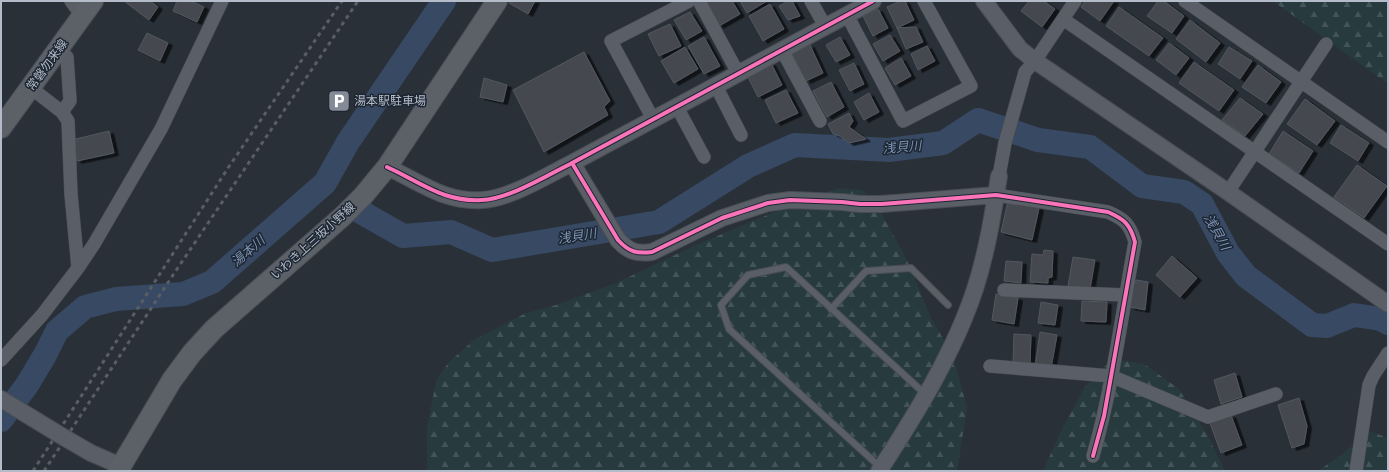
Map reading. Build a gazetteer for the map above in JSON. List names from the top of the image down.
{
  "streets": {
    "main road": ["常磐勿来線", "いわき上三坂小野線"]
  },
  "water": ["浅貝川", "湯本川"],
  "places": {
    "parking": ["湯本駅駐車場"]
  }
}
